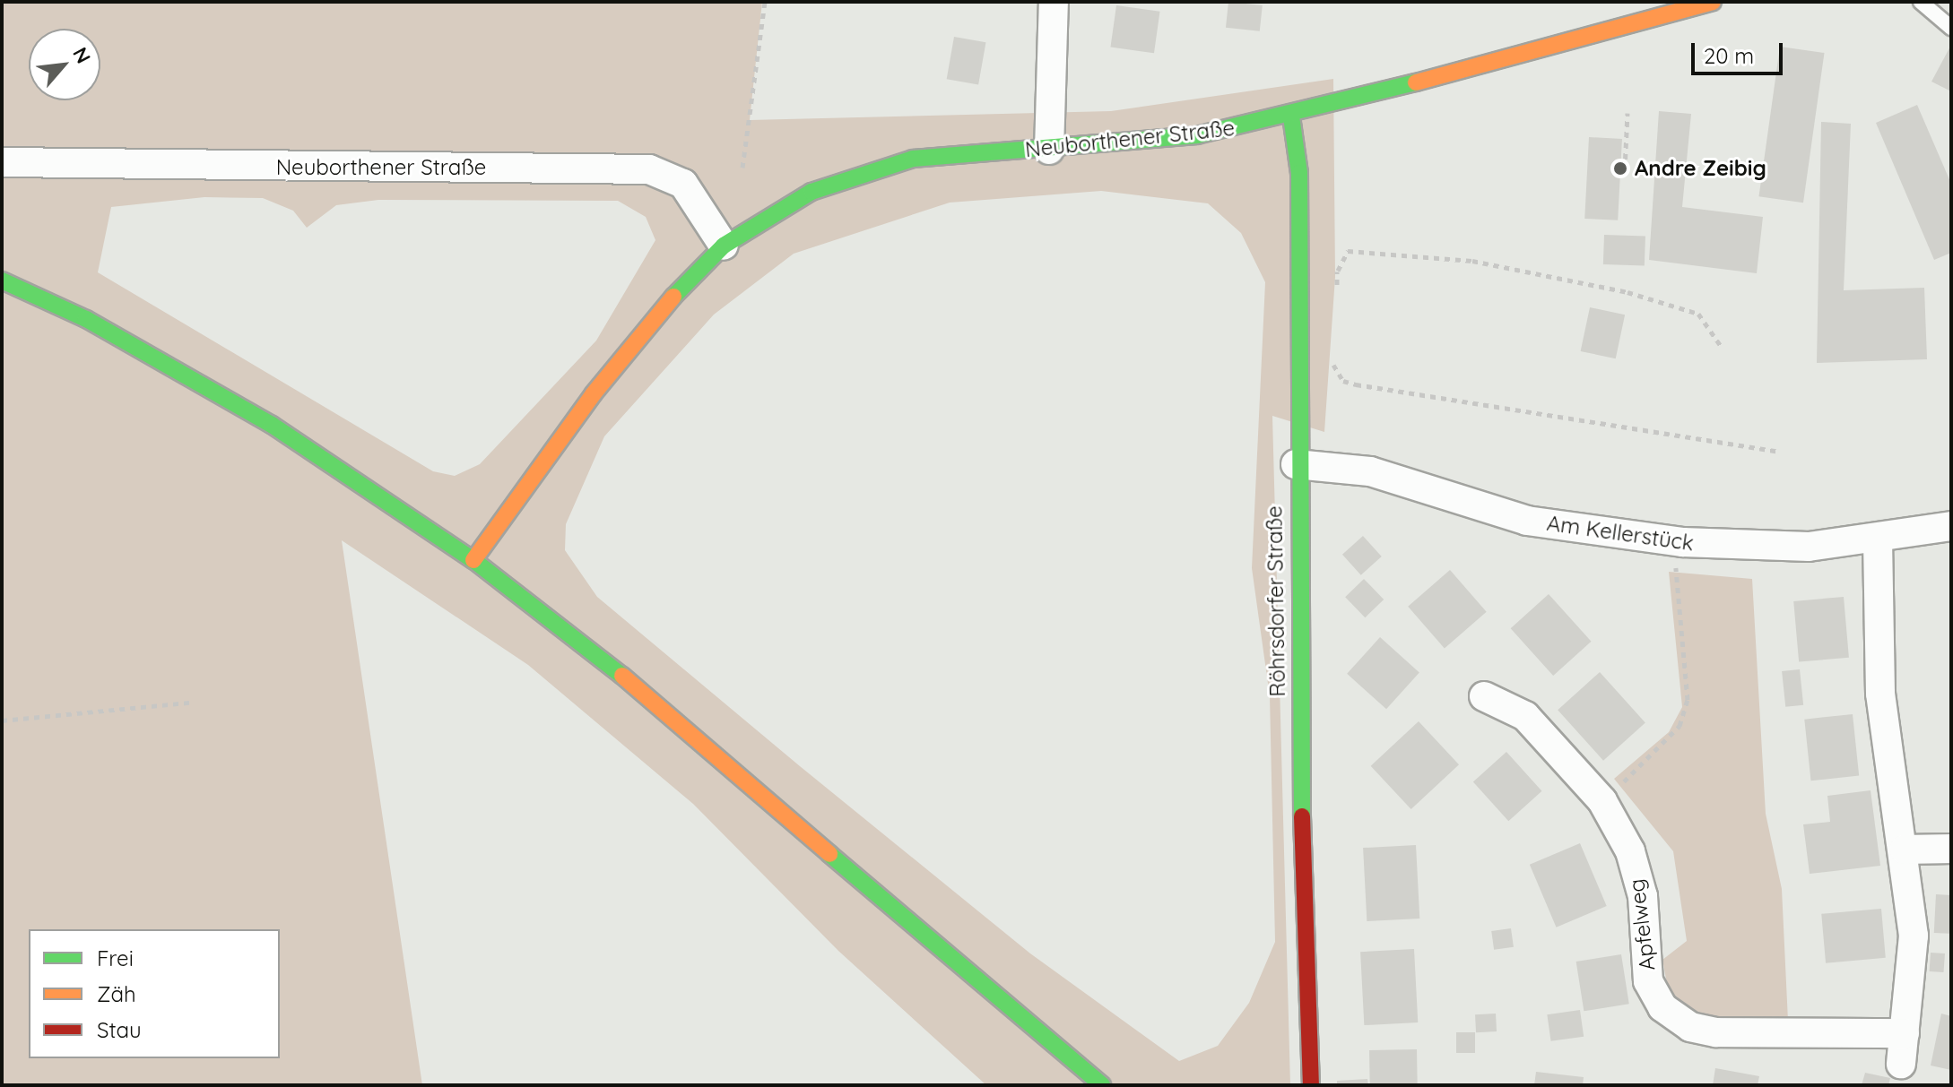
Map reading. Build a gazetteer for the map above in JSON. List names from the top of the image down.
{
  "streets": {
    "street": [
      "Neuborthener Straße",
      "Am Kellerstück",
      "Röhrsdorfer Straße",
      "Apfelweg"
    ]
  },
  "crossings": [
    ["Neuborthener Straße", "Röhrsdorfer Straße"],
    ["Am Kellerstück", "Röhrsdorfer Straße"]
  ],
  "places": ["Andre Zeibig"],
  "legend": ["Frei", "Zäh", "Stau"],
  "scale_bar": "20 m",
  "north": "top right"
}
